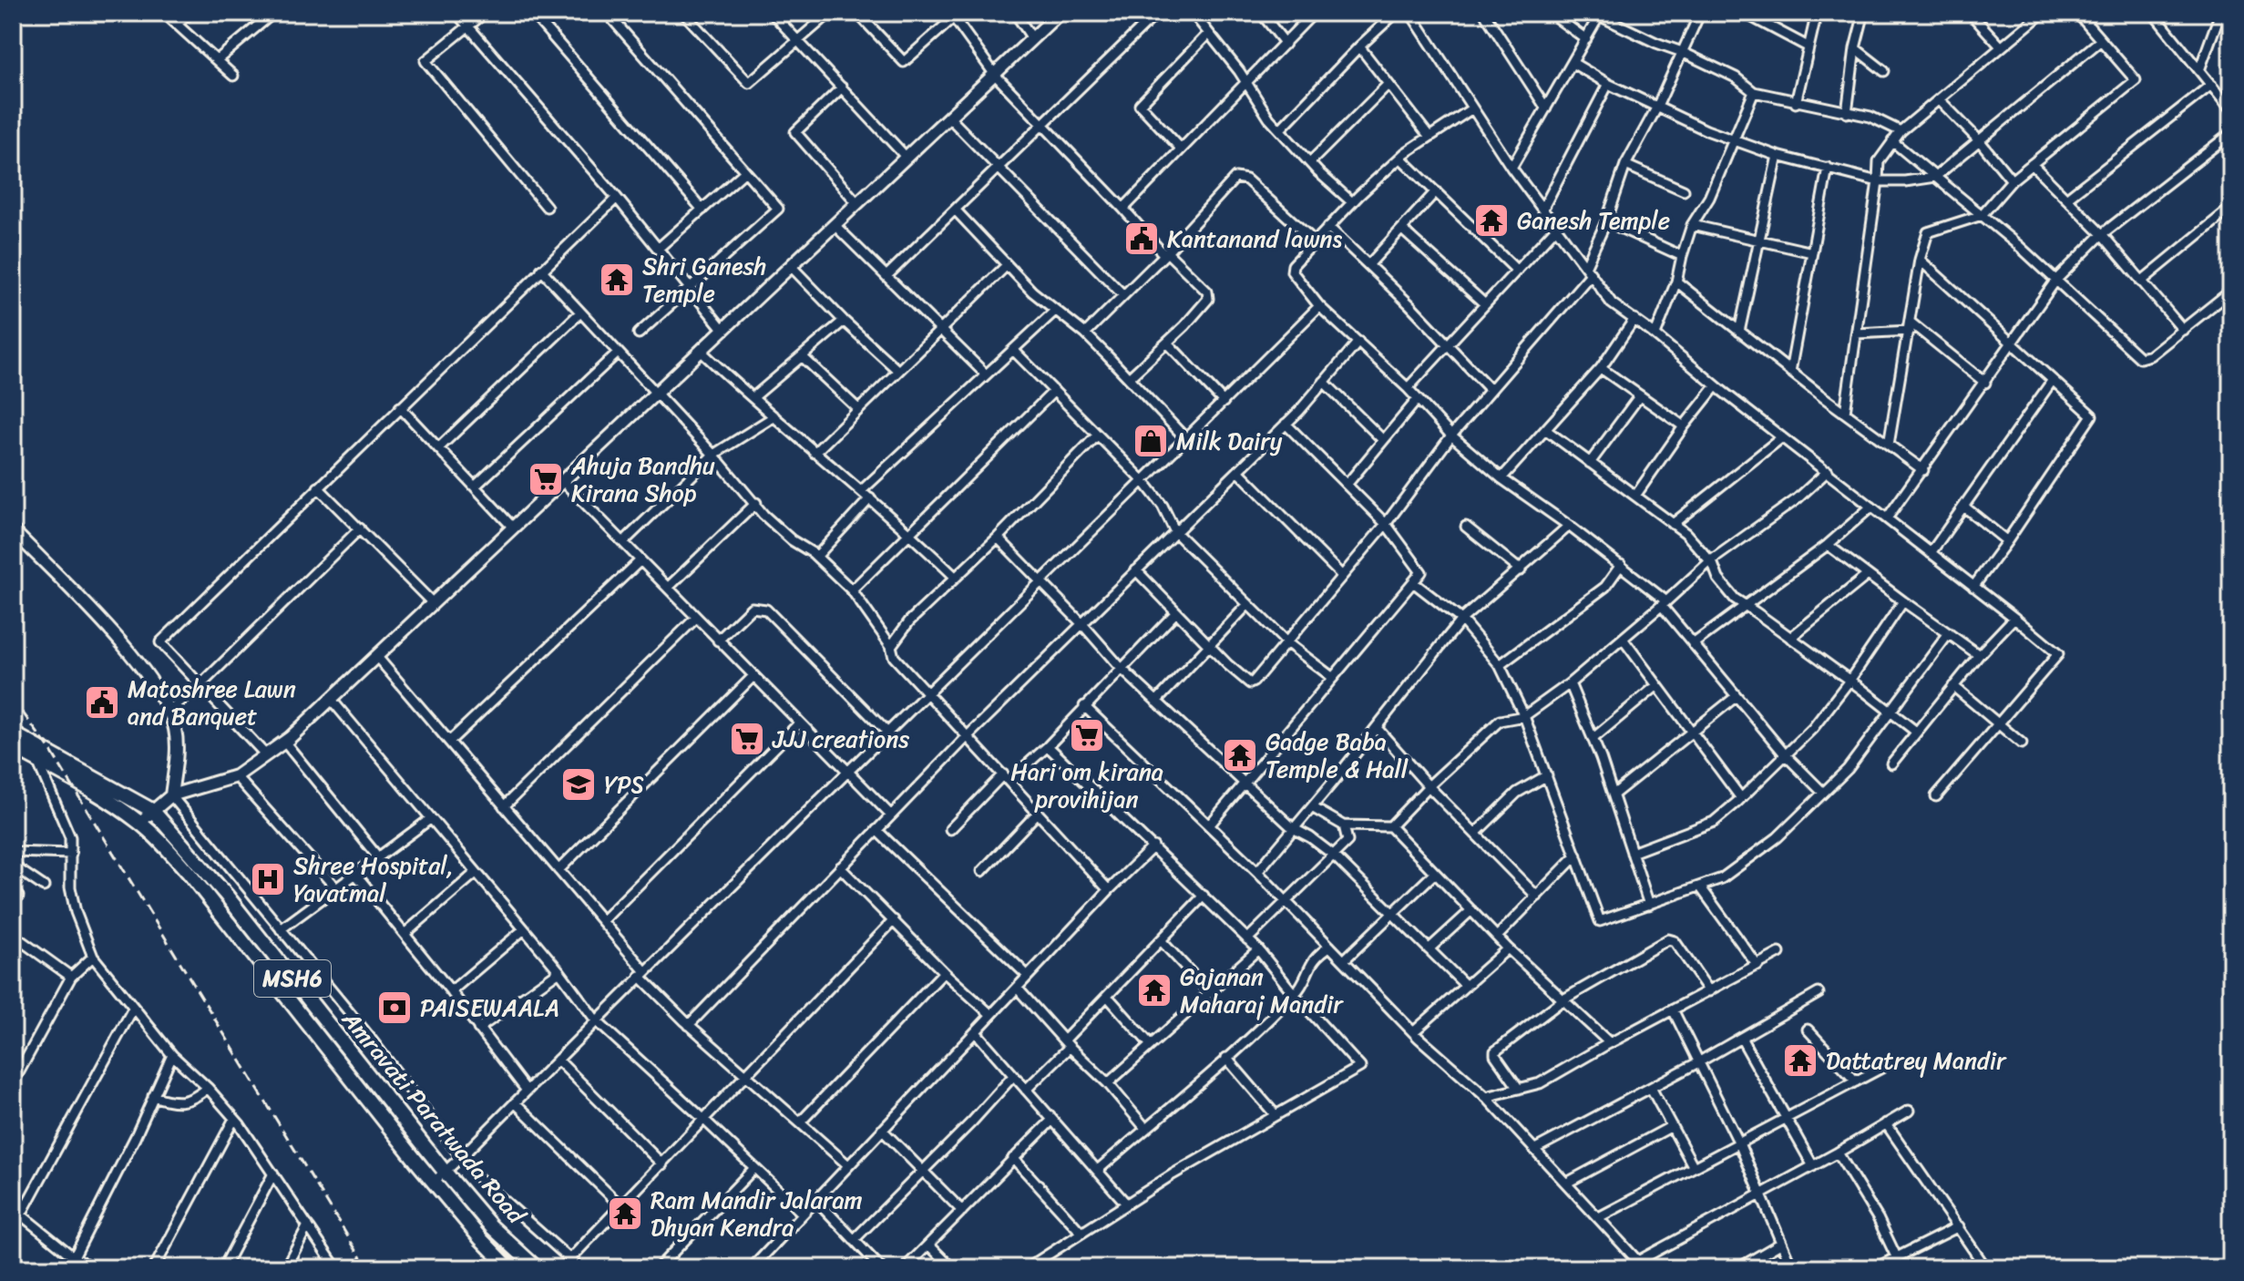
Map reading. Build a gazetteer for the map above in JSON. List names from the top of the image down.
{
  "streets": {
    "main road": ["MSH6", "Amravati Paratwada Road"]
  },
  "places": {
    "temple": [
      "Ganesh Temple",
      "Shri Ganesh Temple",
      "Gadge Baba Temple & Hall",
      "Gajanan Maharaj Mandir",
      "Dattatrey Mandir",
      "Ram Mandir Jalaram Dhyan Kendra"
    ],
    "public building": ["Kantanand lawns", "Matoshree Lawn and Banquet"],
    "shop": ["Milk Dairy"],
    "supermarket": ["Ahuja Bandhu Kirana Shop", "Hari om kirana provihijan", "JJJ creations"],
    "school or university": ["YPS"],
    "hospital": ["Shree Hospital, Yavatmal"],
    "bank": ["PAISEWAALA"]
  }
}
